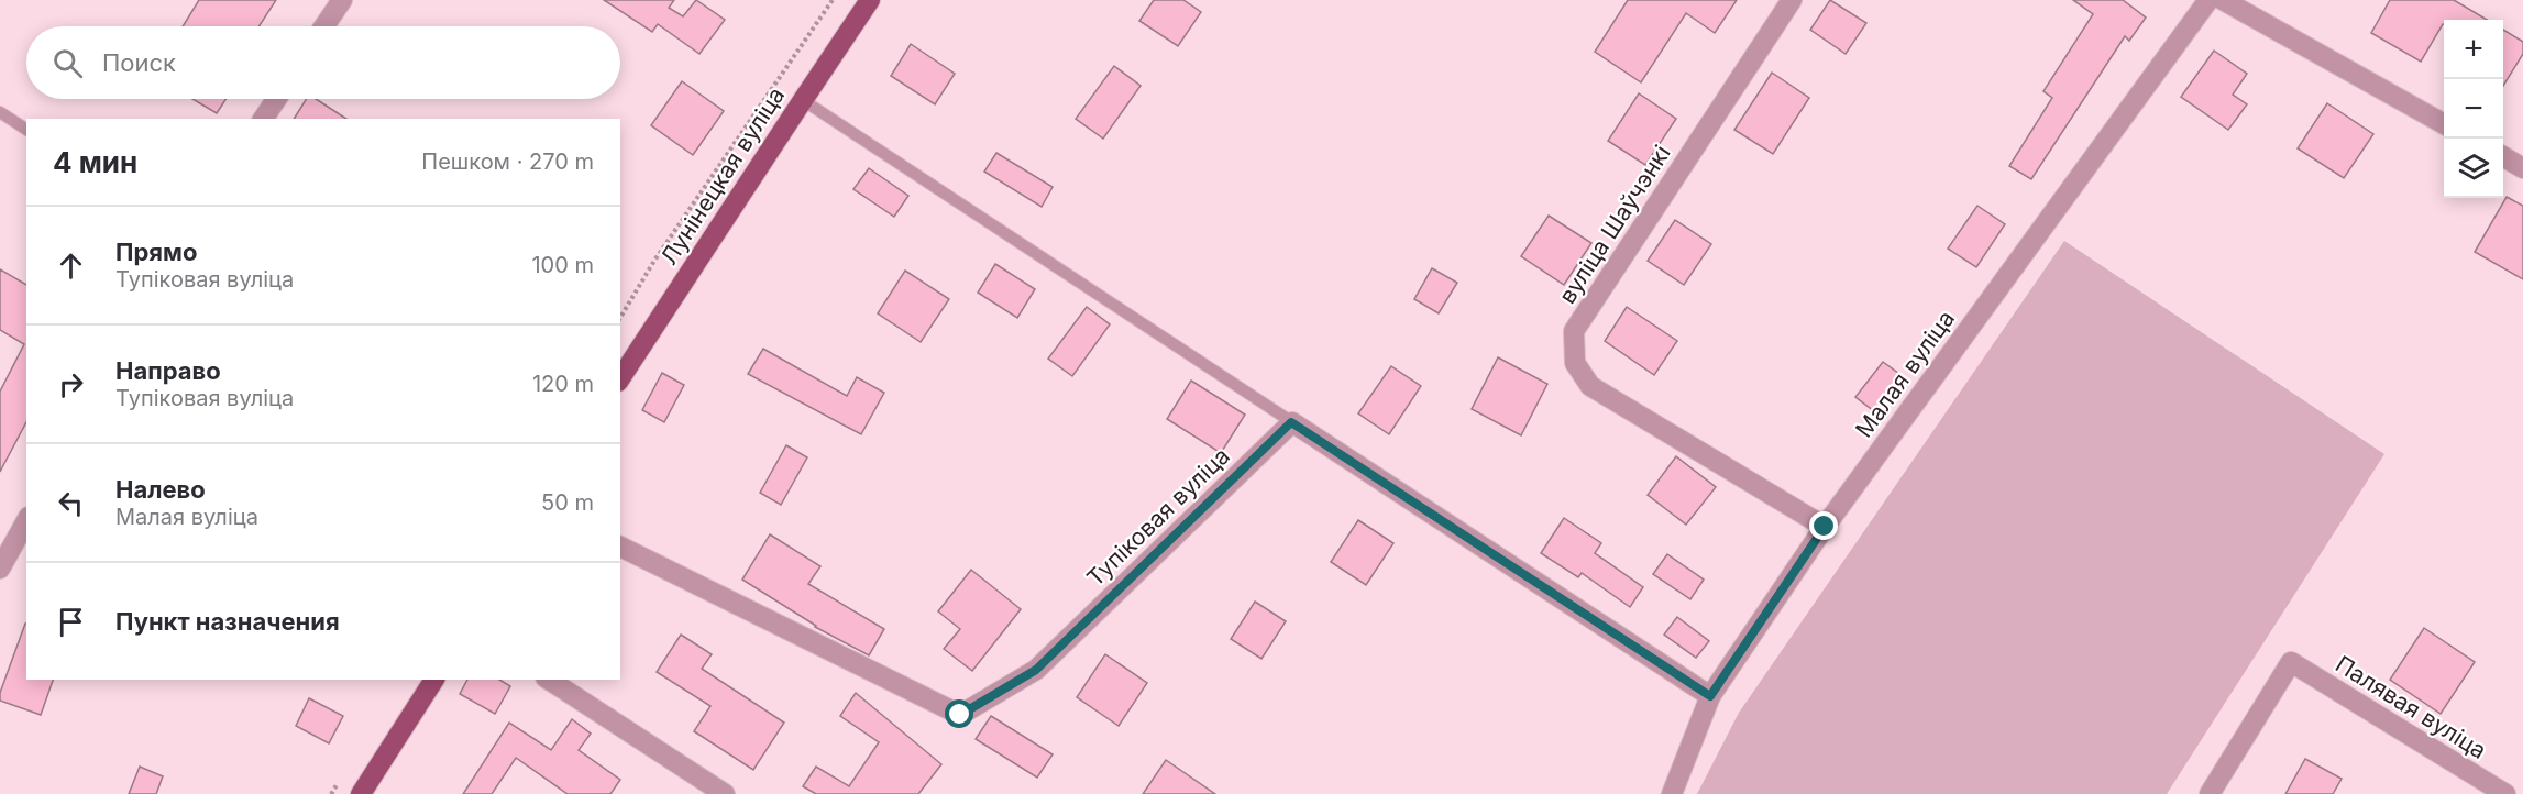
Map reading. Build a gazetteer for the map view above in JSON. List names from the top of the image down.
{
  "streets": {
    "main road": ["Лунінецкая вуліца"],
    "street": [
      "вуліца Шаўчэнкі",
      "Малая вуліца",
      "Тупіковая вуліца",
      "Палявая вуліца"
    ]
  },
  "crossings": [
    ["вуліца Шаўчэнкі", "Малая вуліца"]
  ],
  "page": {
    "map_buttons": ["+", "−"],
    "search": "Поиск",
    "heading": ["4 мин", "Пешком · 270 m"],
    "list": [
      ["Прямо", "Тупіковая вуліца", "100 m"],
      ["Направо", "Тупіковая вуліца", "120 m"],
      ["Налево", "Малая вуліца", "50 m"],
      "Пункт назначения"
    ]
  }
}
